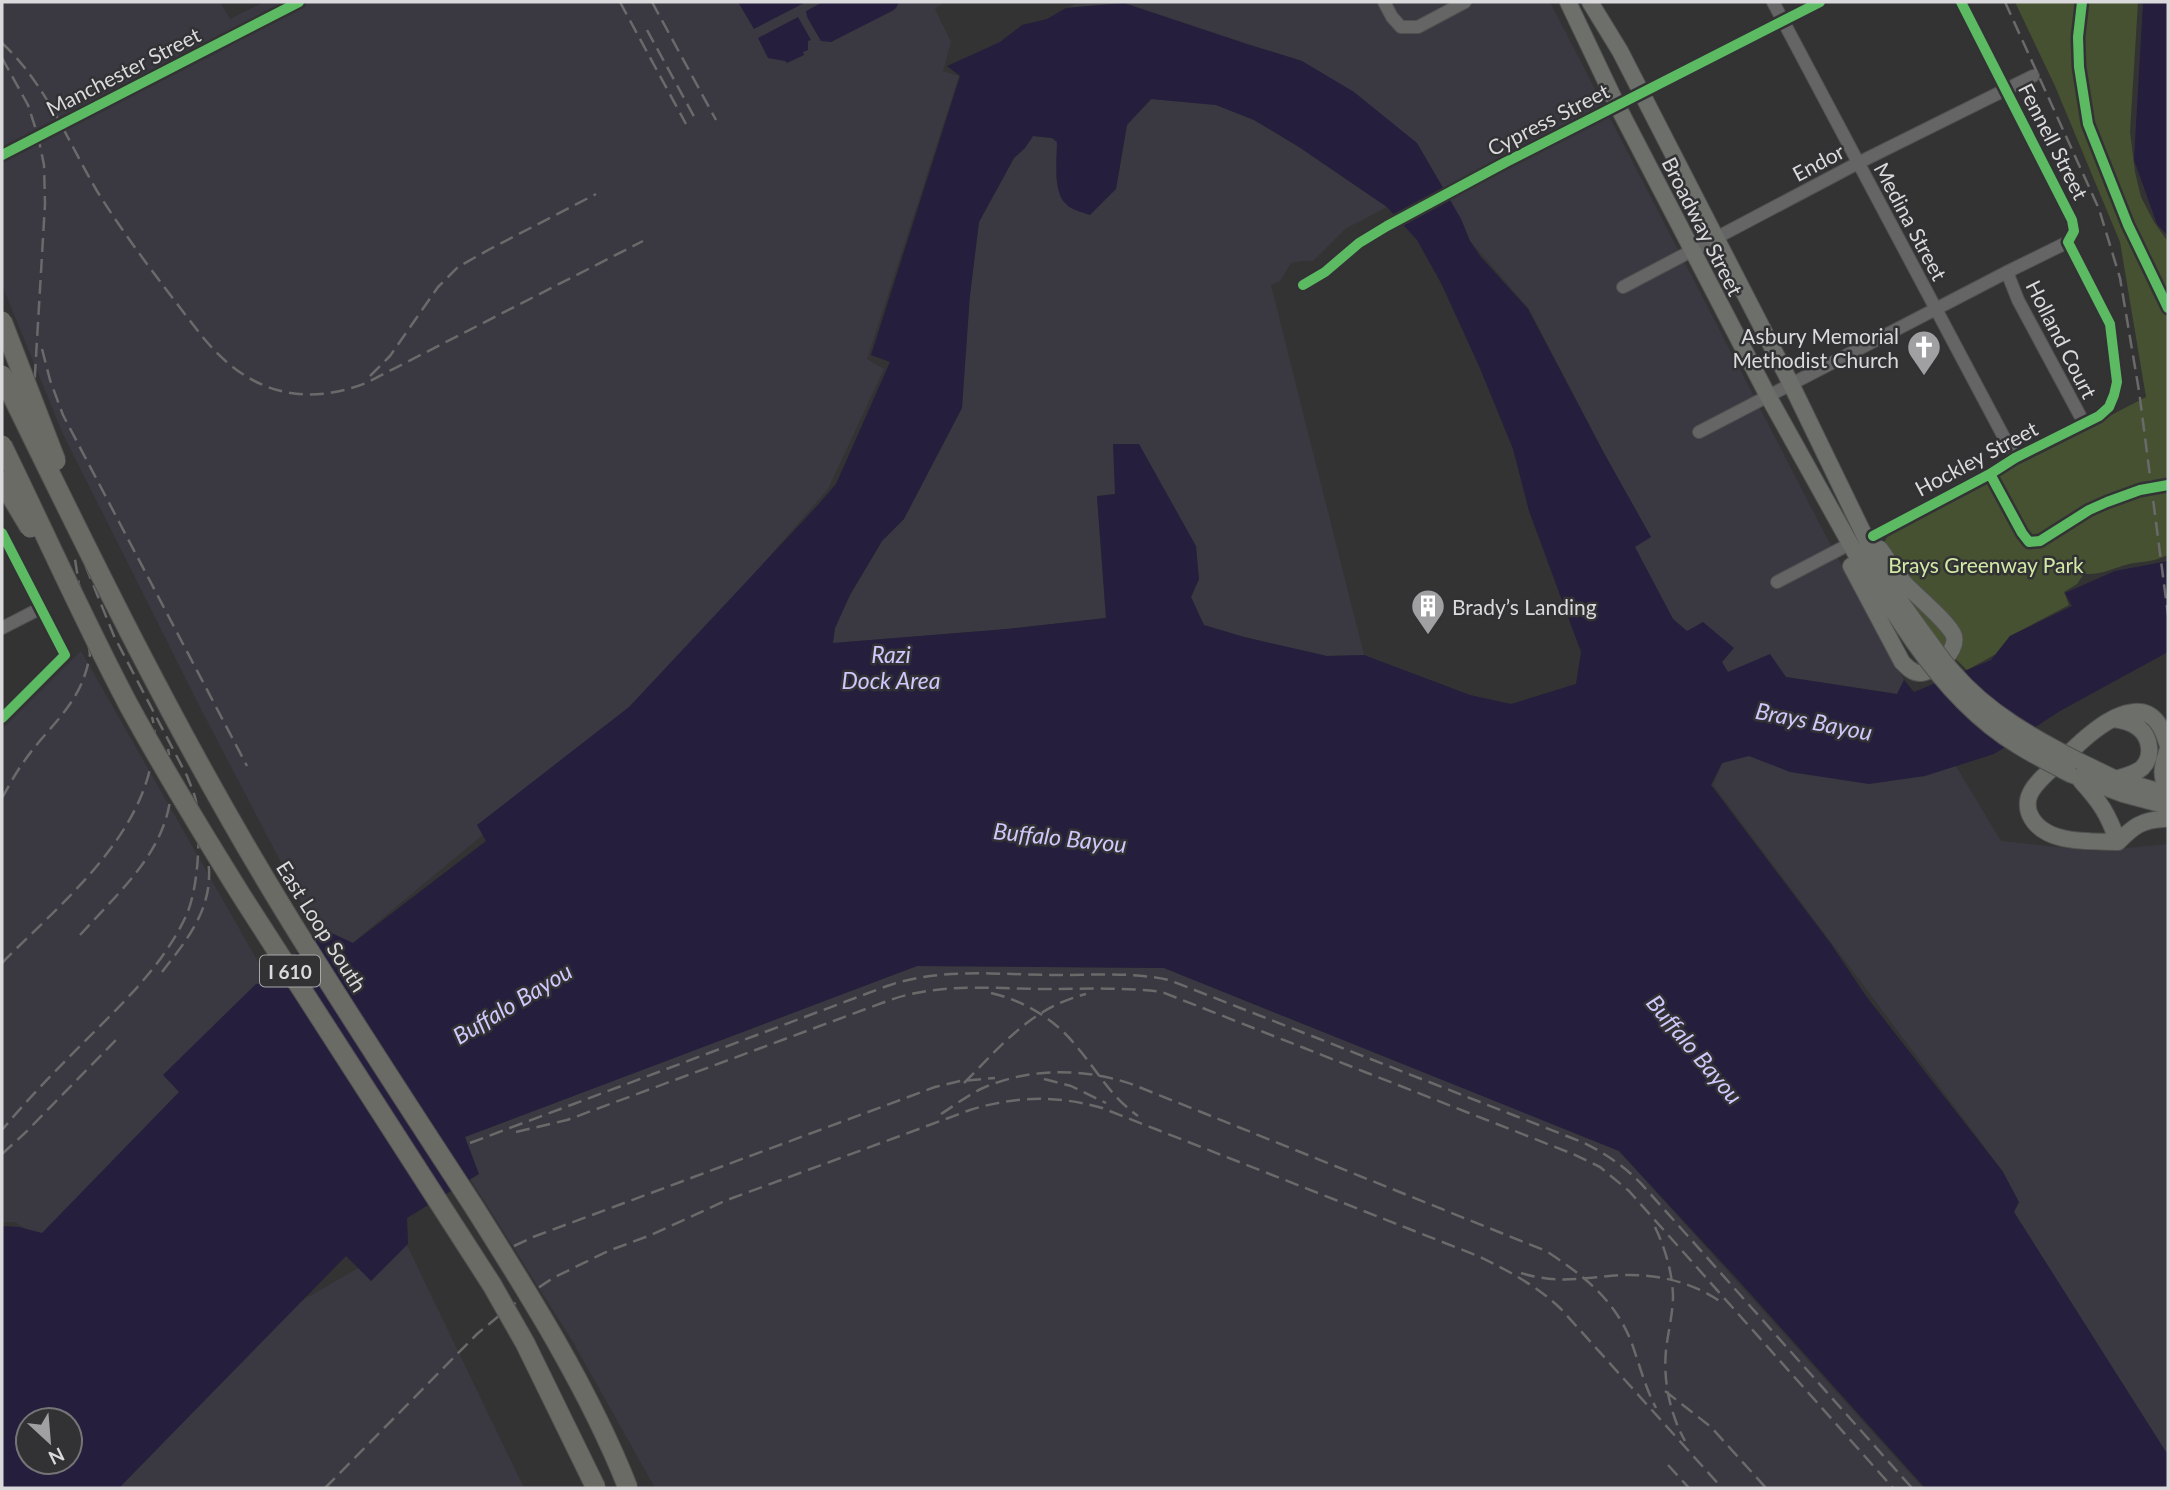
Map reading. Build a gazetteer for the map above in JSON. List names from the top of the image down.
{
  "streets": {
    "highway": ["East Loop South", "I 610"],
    "main road": ["Broadway Street"],
    "street": [
      "Manchester Street",
      "Cypress Street",
      "Fennell Street",
      "Endor",
      "Medina Street",
      "Holland Court",
      "Hockley Street"
    ]
  },
  "crossings": [
    ["Cypress Street", "Medina Street"],
    ["Cypress Street", "Broadway Street"],
    ["Fennell Street", "Endor"],
    ["Fennell Street", "Hockley Street"],
    ["Endor", "Medina Street"],
    ["Endor", "Broadway Street"],
    ["Medina Street", "Hockley Street"],
    ["Holland Court", "Hockley Street"]
  ],
  "water": ["Razi Dock Area", "Brays Bayou", "Buffalo Bayou"],
  "parks": ["Brays Greenway Park"],
  "places": {
    "church": ["Asbury Memorial Methodist Church"],
    "building": ["Brady’s Landing"]
  },
  "north": "bottom right"
}
